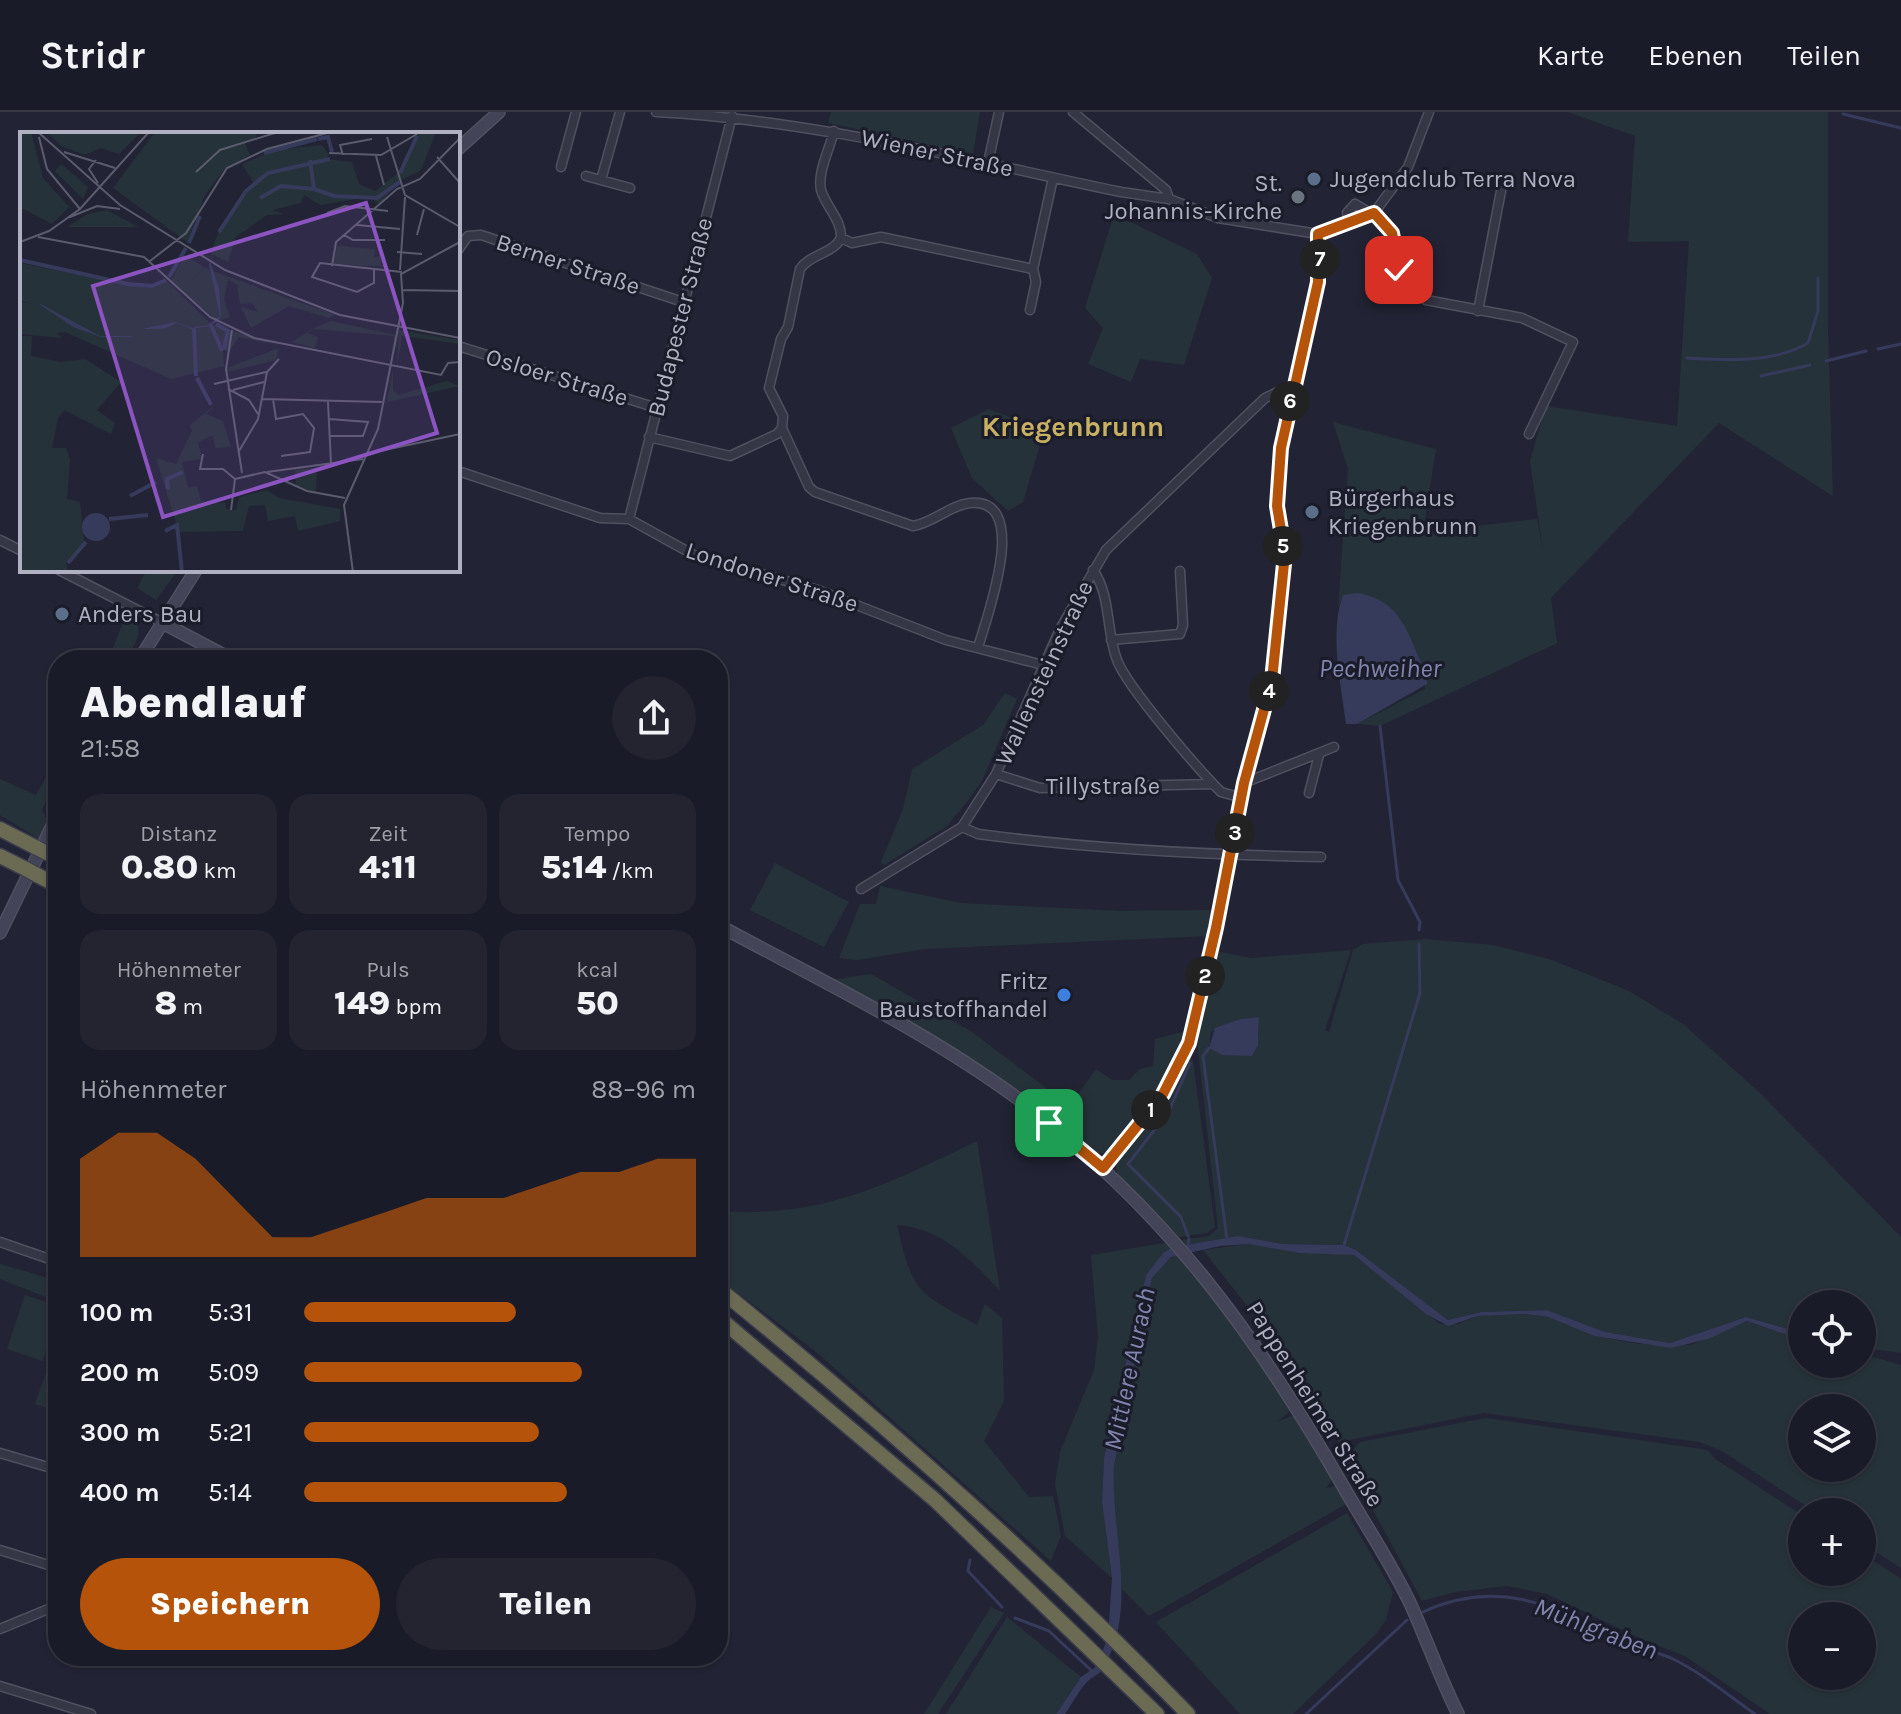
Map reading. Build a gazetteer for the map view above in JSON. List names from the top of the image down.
{
  "streets": {
    "street": [
      "Wiener Straße",
      "Berner Straße",
      "Budapester Straße",
      "Osloer Straße",
      "Londoner Straße",
      "Wallensteinstraße",
      "Tillystraße",
      "Pappenheimer Straße"
    ]
  },
  "crossings": [
    ["Wiener Straße", "Budapester Straße"],
    ["Berner Straße", "Budapester Straße"],
    ["Budapester Straße", "Osloer Straße"],
    ["Budapester Straße", "Londoner Straße"],
    ["Londoner Straße", "Wallensteinstraße"],
    ["Wallensteinstraße", "Tillystraße"]
  ],
  "districts": ["Kriegenbrunn"],
  "water": ["Pechweiher", "Mittlere Aurach", "Mühlgraben"],
  "places": [
    "Jugendclub Terra Nova",
    "St. Johannis-Kirche",
    "Bürgerhaus Kriegenbrunn",
    "Anders Bau",
    "Fritz Baustoffhandel"
  ],
  "page": {
    "header": "Stridr",
    "nav": ["Karte", "Ebenen", "Teilen"],
    "pins": [
      "7",
      "6",
      "5",
      "4",
      "3",
      "2",
      "1"
    ],
    "heading": ["Abendlauf", "21:58"],
    "stats": [
      ["Distanz", "0.80 km"],
      ["Zeit", "4:11"],
      ["Tempo", "5:14 /km"],
      ["Höhenmeter", "8 m"],
      ["Puls", "149 bpm"],
      ["kcal", "50"]
    ],
    "chart": ["Höhenmeter", "88–96 m"],
    "list": [
      {
        "name": "100 m",
        "note": "5:31"
      },
      {
        "name": "200 m",
        "note": "5:09"
      },
      {
        "name": "300 m",
        "note": "5:21"
      },
      {
        "name": "400 m",
        "note": "5:14"
      }
    ],
    "map_buttons": ["+", "−"],
    "buttons": ["Speichern", "Teilen"]
  }
}
